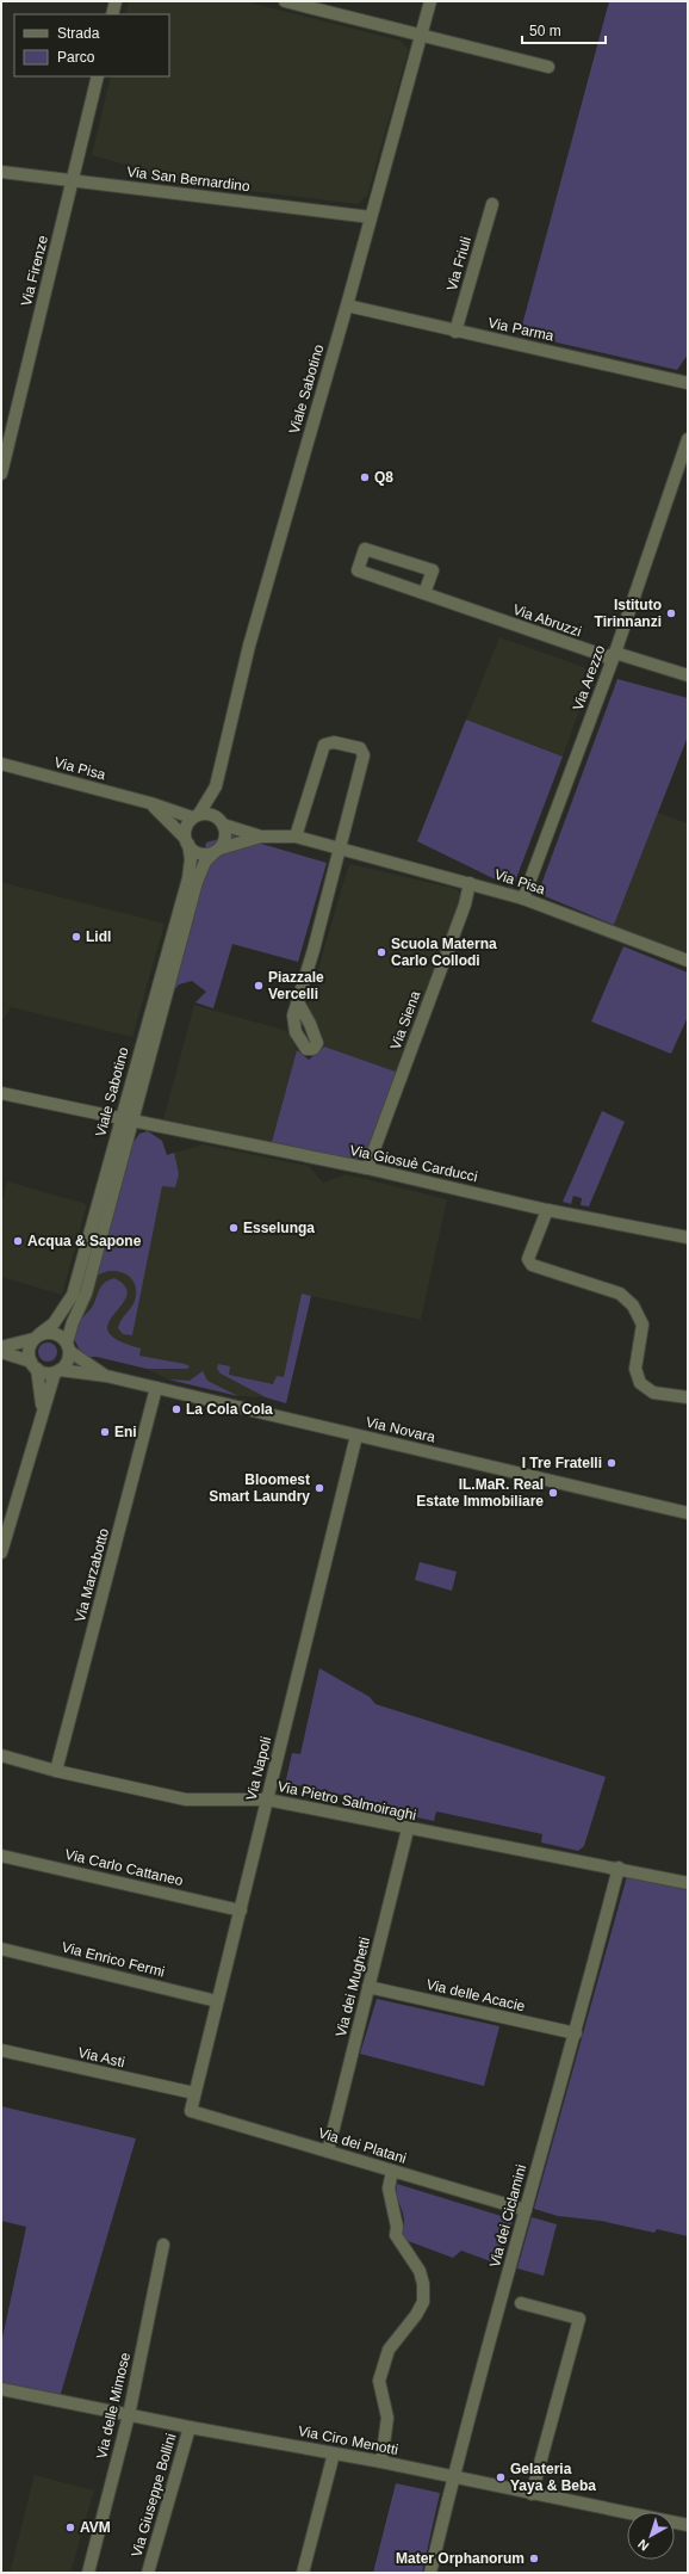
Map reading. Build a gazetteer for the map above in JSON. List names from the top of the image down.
{
  "streets": {
    "street": [
      "Via San Bernardino",
      "Via Friuli",
      "Via Firenze",
      "Via Parma",
      "Viale Sabotino",
      "Via Abruzzi",
      "Via Arezzo",
      "Via Pisa",
      "Via Siena",
      "Via Giosuè Carducci",
      "Via Novara",
      "Via Marzabotto",
      "Via Napoli",
      "Via Pietro Salmoiraghi",
      "Via Carlo Cattaneo",
      "Via Enrico Fermi",
      "Via dei Mughetti",
      "Via delle Acacie",
      "Via Asti",
      "Via dei Platani",
      "Via dei Ciclamini",
      "Via delle Mimose",
      "Via Ciro Menotti",
      "Via Giuseppe Bollini"
    ]
  },
  "crossings": [
    ["Via San Bernardino", "Via Firenze"],
    ["Via San Bernardino", "Viale Sabotino"],
    ["Via Friuli", "Via Parma"],
    ["Via Parma", "Viale Sabotino"],
    ["Viale Sabotino", "Via Pisa"],
    ["Viale Sabotino", "Via Giosuè Carducci"],
    ["Viale Sabotino", "Via Novara"],
    ["Via Abruzzi", "Via Arezzo"],
    ["Via Arezzo", "Via Pisa"],
    ["Via Pisa", "Via Siena"],
    ["Via Siena", "Via Giosuè Carducci"],
    ["Via Novara", "Via Marzabotto"],
    ["Via Novara", "Via Napoli"],
    ["Via Marzabotto", "Via Pietro Salmoiraghi"],
    ["Via Napoli", "Via Pietro Salmoiraghi"],
    ["Via Napoli", "Via Carlo Cattaneo"],
    ["Via Napoli", "Via Enrico Fermi"],
    ["Via Napoli", "Via Asti"],
    ["Via Napoli", "Via dei Platani"],
    ["Via Pietro Salmoiraghi", "Via dei Mughetti"],
    ["Via Pietro Salmoiraghi", "Via dei Ciclamini"],
    ["Via dei Mughetti", "Via delle Acacie"],
    ["Via dei Mughetti", "Via dei Platani"],
    ["Via delle Acacie", "Via dei Ciclamini"],
    ["Via dei Platani", "Via dei Ciclamini"],
    ["Via dei Ciclamini", "Via Ciro Menotti"],
    ["Via delle Mimose", "Via Ciro Menotti"],
    ["Via Ciro Menotti", "Via Giuseppe Bollini"]
  ],
  "places": [
    "Q8",
    "Istituto Tirinnanzi",
    "Lidl",
    "Scuola Materna Carlo Collodi",
    "Piazzale Vercelli",
    "Esselunga",
    "Acqua & Sapone",
    "La Cola Cola",
    "Eni",
    "I Tre Fratelli",
    "Bloomest Smart Laundry",
    "IL.MaR. Real Estate Immobiliare",
    "Gelateria Yaya & Beba",
    "AVM",
    "Mater Orphanorum"
  ],
  "legend": ["Strada", "Parco"],
  "scale_bar": "50 m",
  "north": "bottom left"
}
